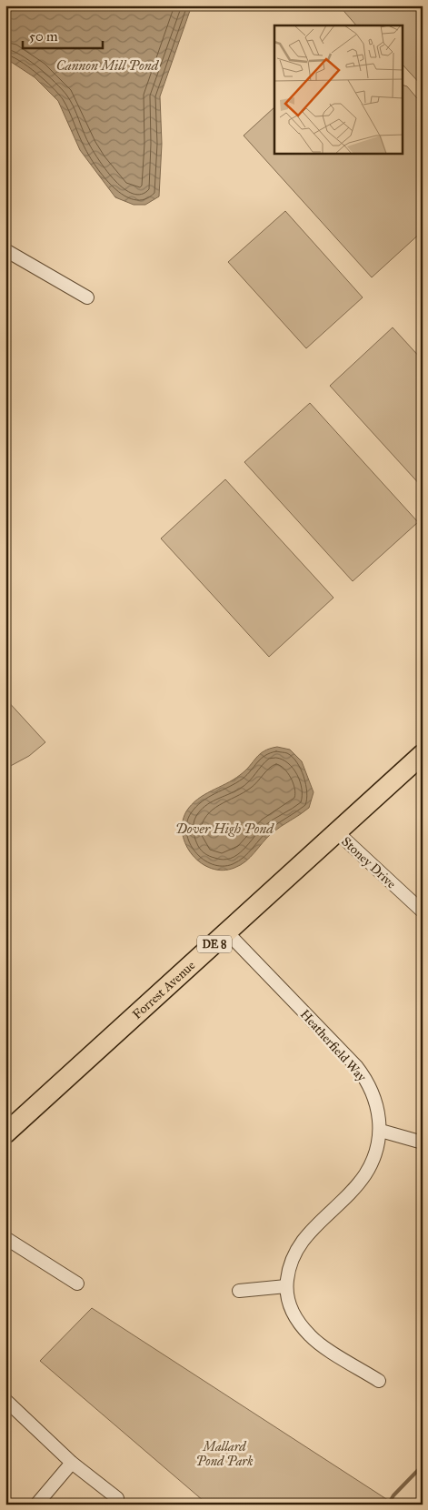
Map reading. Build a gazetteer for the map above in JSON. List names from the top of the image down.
{
  "streets": {
    "highway": ["DE 8", "Forrest Avenue"],
    "street": ["Stoney Drive", "Heatherfield Way"]
  },
  "crossings": [
    ["Stoney Drive", "Forrest Avenue"],
    ["Forrest Avenue", "Heatherfield Way"]
  ],
  "water": ["Cannon Mill Pond", "Dover High Pond"],
  "parks": ["Mallard Pond Park"],
  "scale_bar": "50 m"
}
